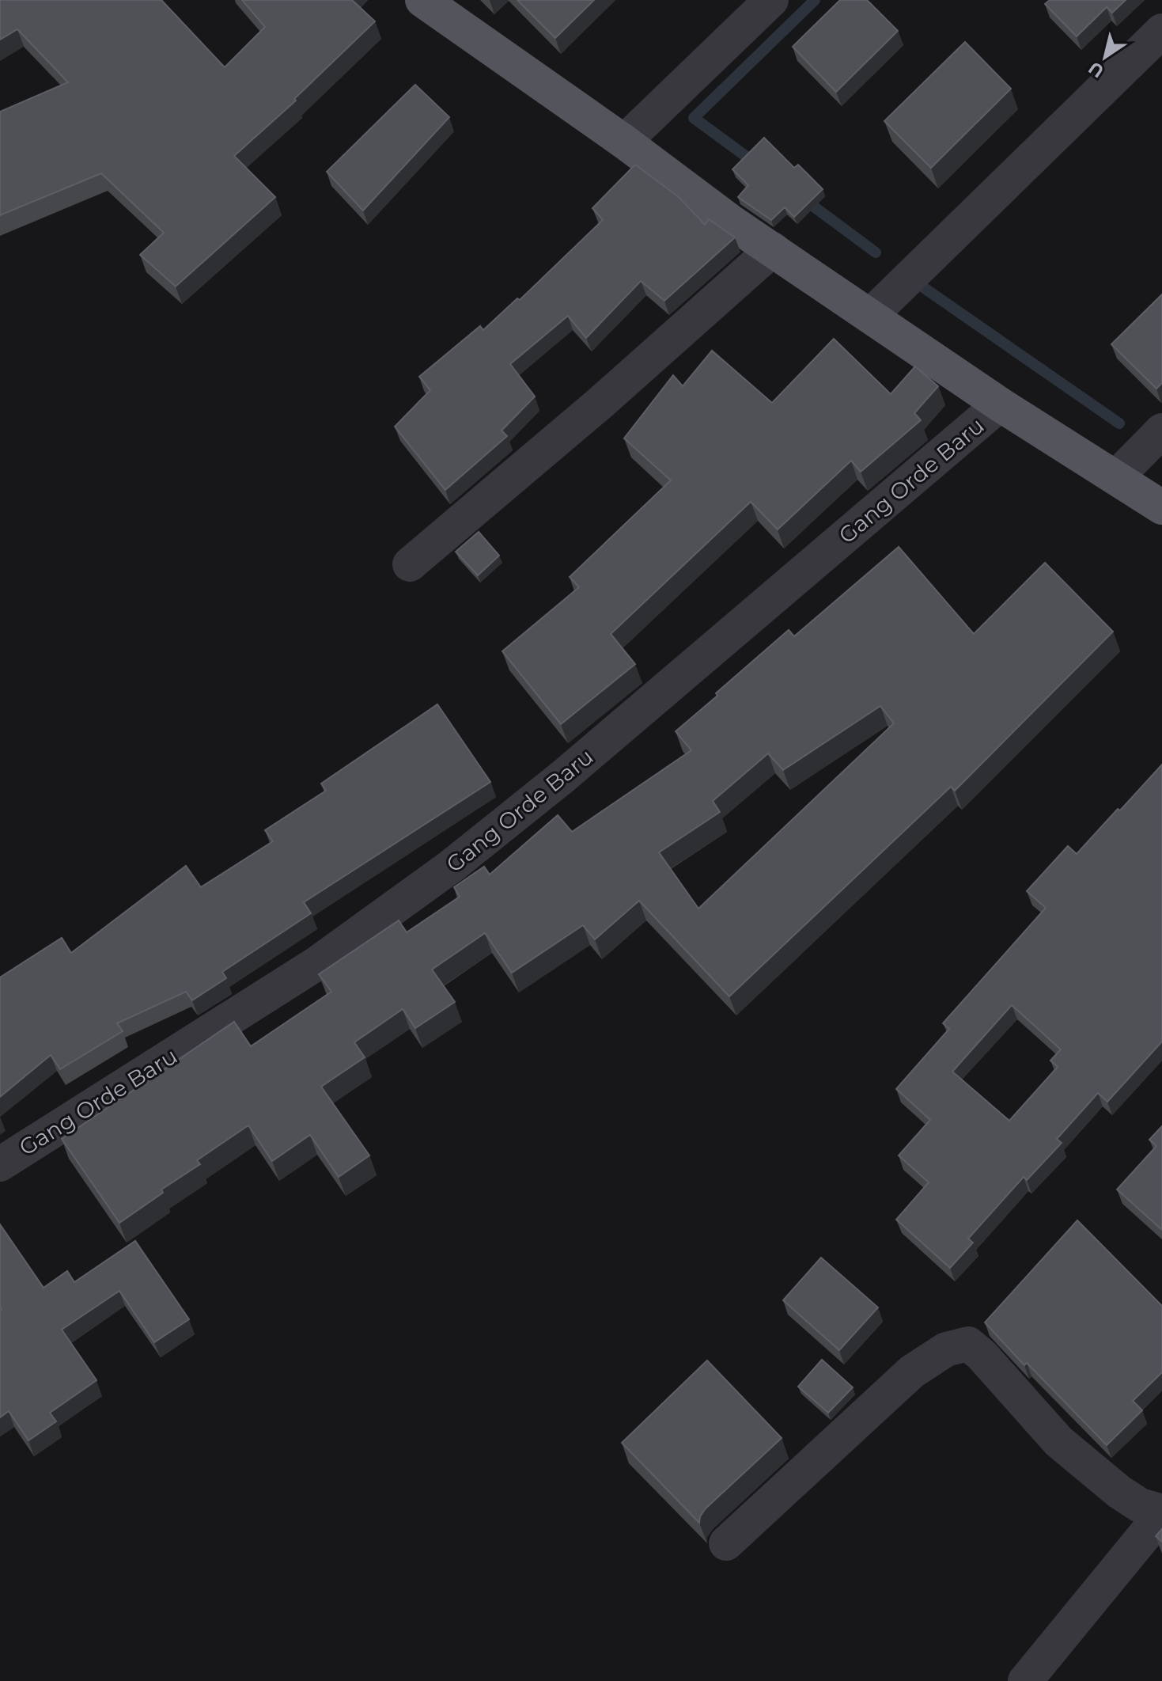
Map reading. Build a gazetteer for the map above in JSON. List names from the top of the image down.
{
  "streets": {
    "street": ["Gang Orde Baru"]
  },
  "north": "bottom left"
}
